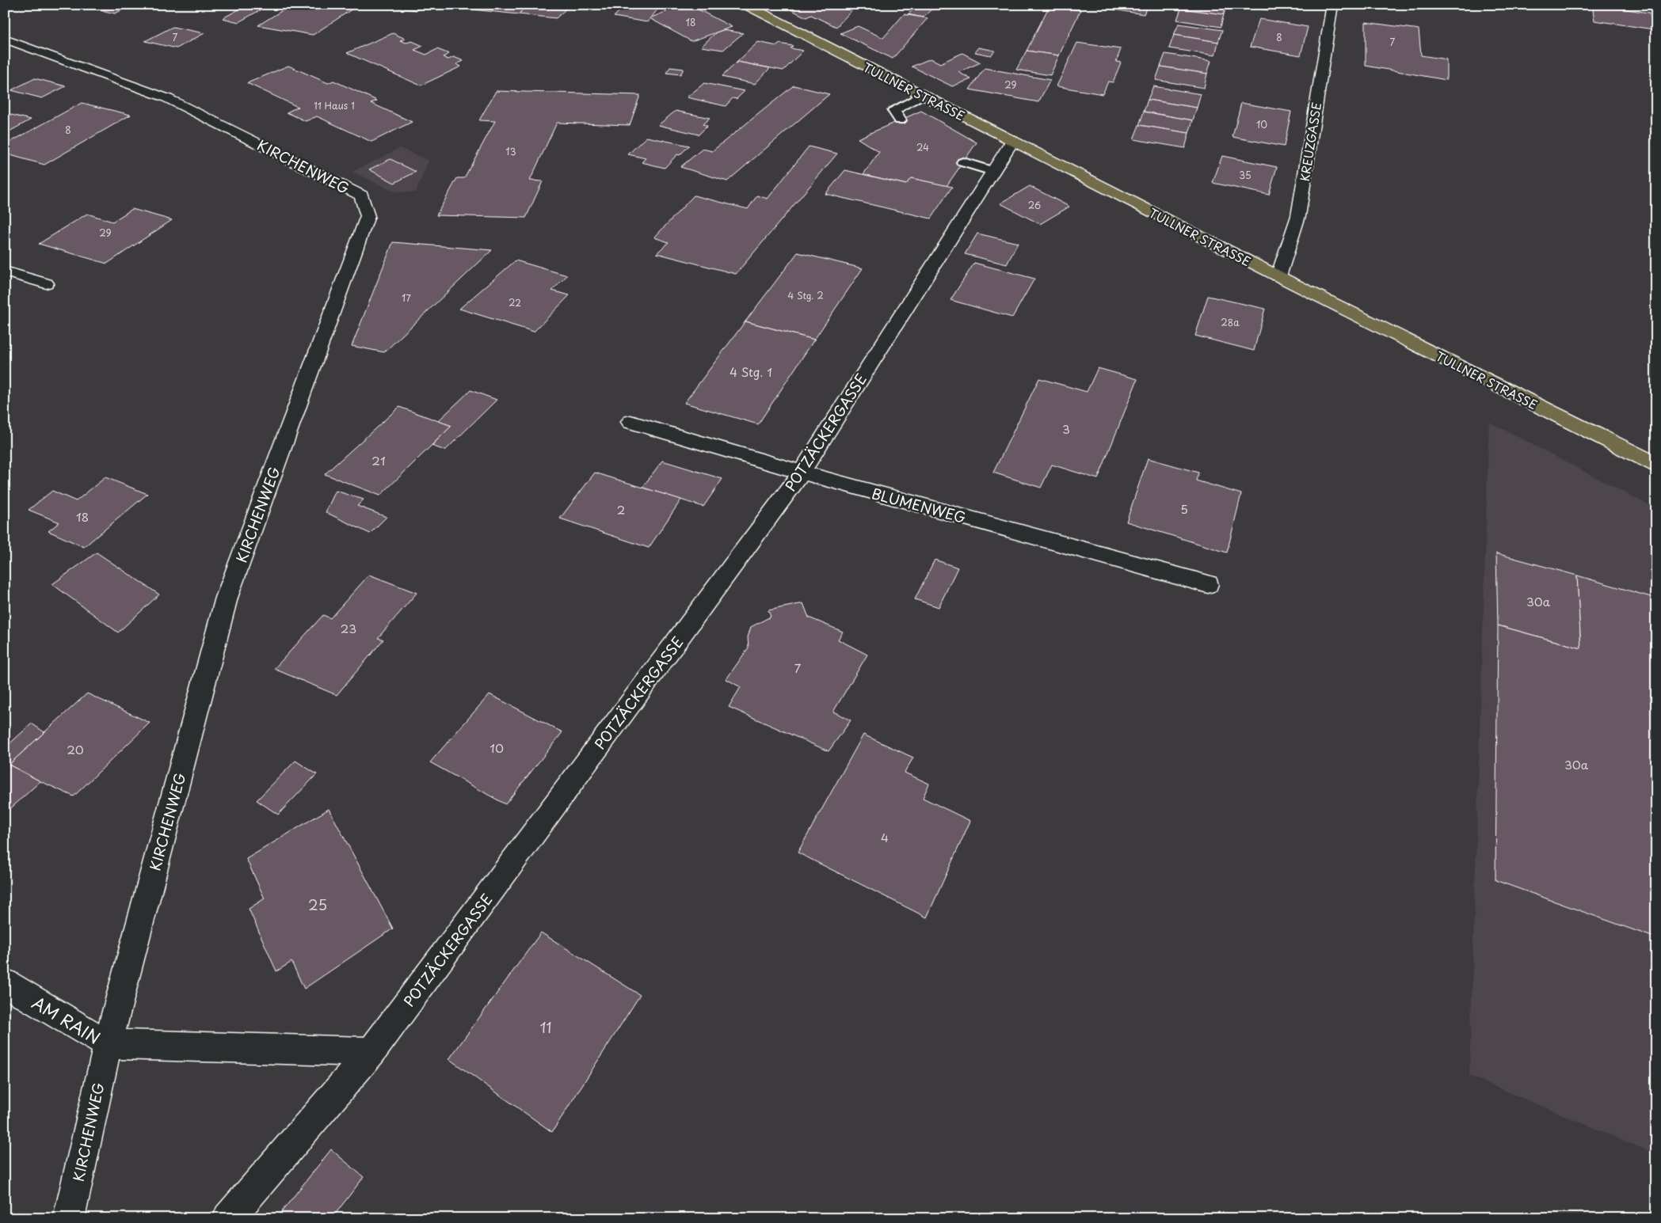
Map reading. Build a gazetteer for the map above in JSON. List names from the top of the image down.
{
  "streets": {
    "main road": ["TULLNER STRASSE"],
    "street": [
      "KREUZGASSE",
      "KIRCHENWEG",
      "POTZÄCKERGASSE",
      "BLUMENWEG",
      "AM RAIN"
    ]
  },
  "crossings": [
    ["TULLNER STRASSE", "KREUZGASSE"],
    ["TULLNER STRASSE", "POTZÄCKERGASSE"],
    ["KIRCHENWEG", "AM RAIN"],
    ["POTZÄCKERGASSE", "BLUMENWEG"]
  ],
  "house_numbers": [
    "18",
    "7",
    "8",
    "7",
    "29",
    "11 Haus 1",
    "10",
    "8",
    "24",
    "13",
    "35",
    "26",
    "29",
    "4 Stg. 2",
    "17",
    "22",
    "28a",
    "4 Stg. 1",
    "3",
    "21",
    "5",
    "2",
    "18",
    "30a",
    "23",
    "7",
    "10",
    "20",
    "30a",
    "4",
    "25",
    "11"
  ]
}
